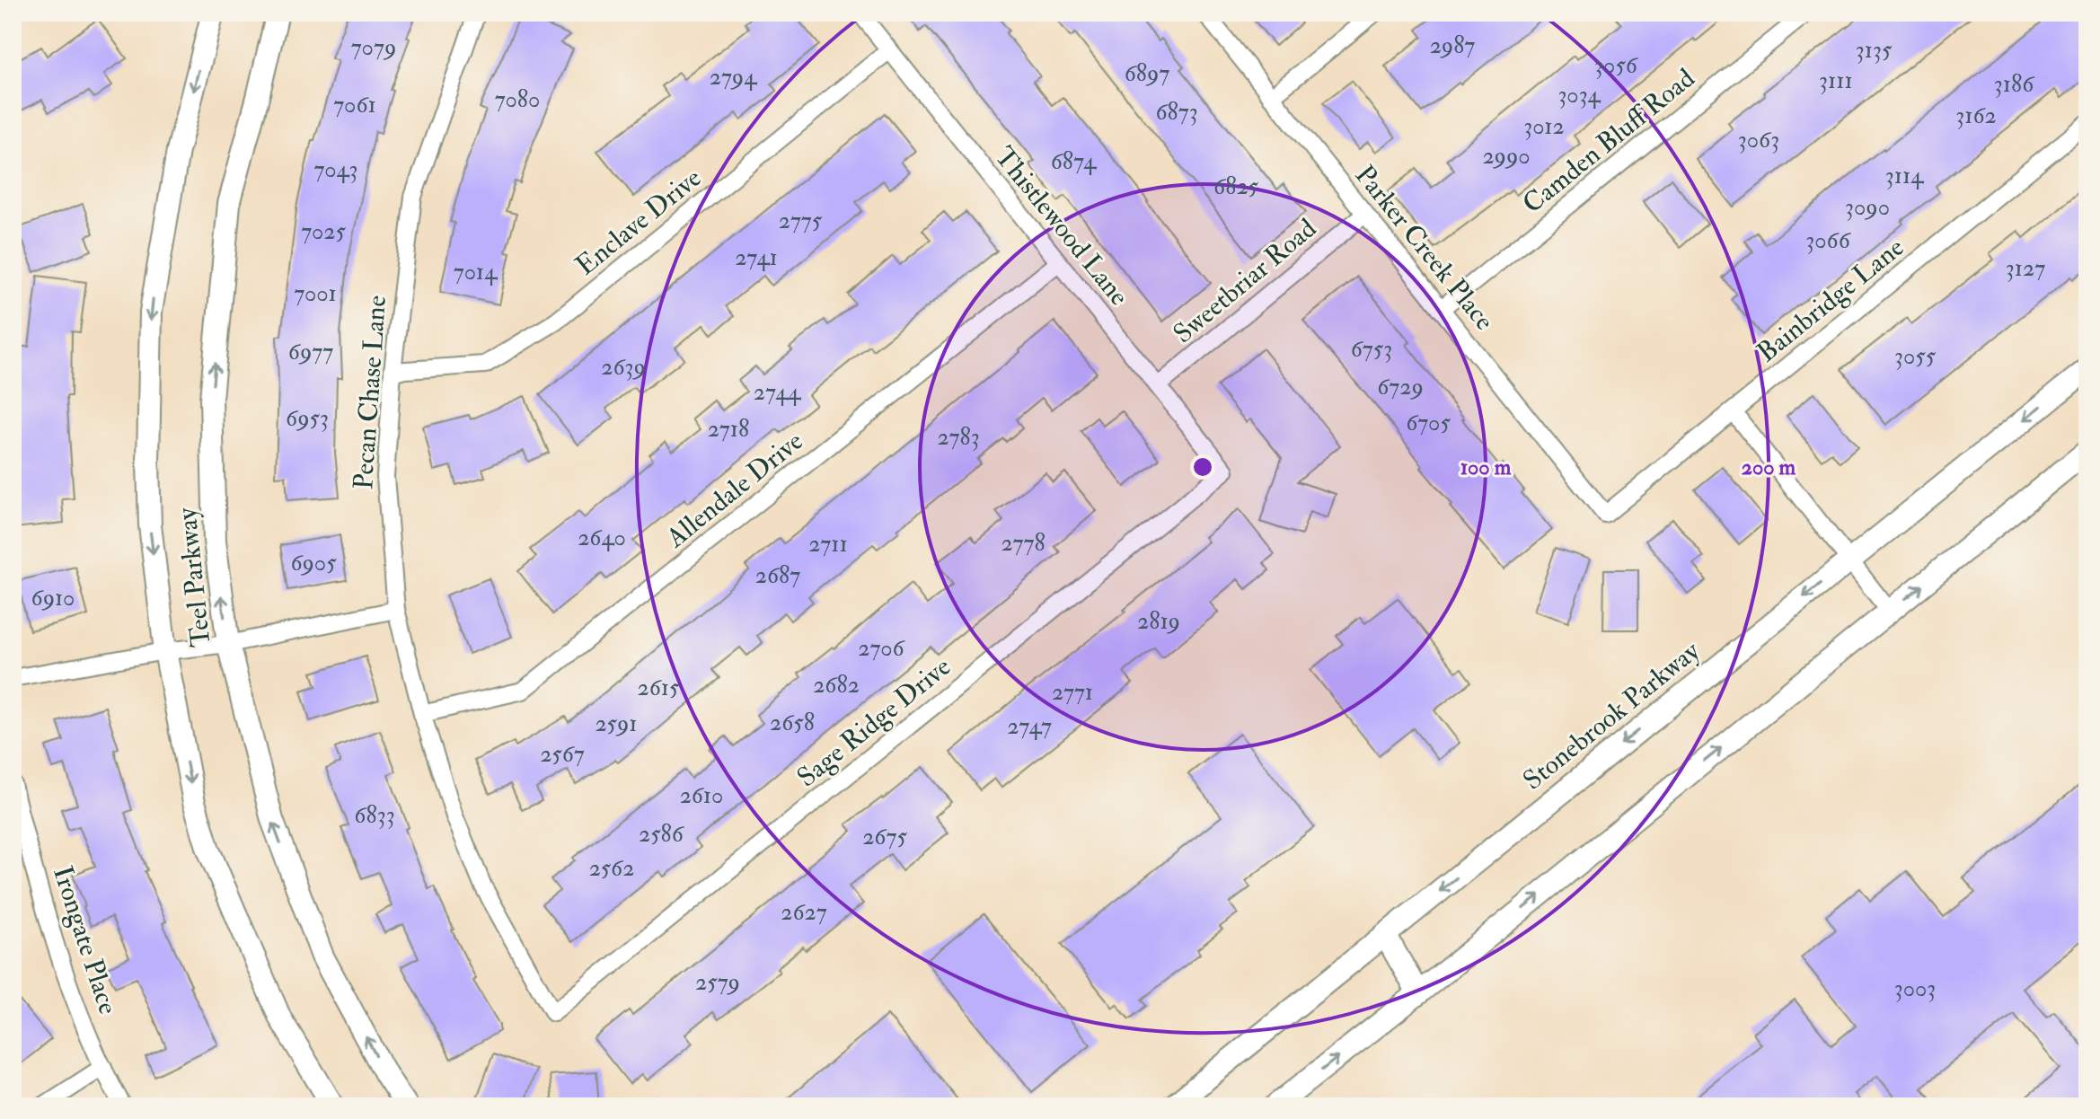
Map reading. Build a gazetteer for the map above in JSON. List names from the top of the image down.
{
  "streets": {
    "main road": ["Teel Parkway", "Stonebrook Parkway"],
    "street": [
      "Camden Bluff Road",
      "Enclave Drive",
      "Thistlewood Lane",
      "Parker Creek Place",
      "Sweetbriar Road",
      "Bainbridge Lane",
      "Pecan Chase Lane",
      "Allendale Drive",
      "Sage Ridge Drive",
      "Irongate Place"
    ]
  },
  "crossings": [
    ["Camden Bluff Road", "Parker Creek Place"],
    ["Enclave Drive", "Thistlewood Lane"],
    ["Enclave Drive", "Pecan Chase Lane"],
    ["Thistlewood Lane", "Sweetbriar Road"],
    ["Thistlewood Lane", "Allendale Drive"],
    ["Thistlewood Lane", "Sage Ridge Drive"],
    ["Parker Creek Place", "Sweetbriar Road"],
    ["Parker Creek Place", "Bainbridge Lane"],
    ["Pecan Chase Lane", "Allendale Drive"],
    ["Pecan Chase Lane", "Sage Ridge Drive"]
  ],
  "house_numbers": [
    "2987",
    "7079",
    "3135",
    "3056",
    "6897",
    "2794",
    "3111",
    "3186",
    "3034",
    "7080",
    "7061",
    "6873",
    "3162",
    "3012",
    "3063",
    "2990",
    "6874",
    "7043",
    "3114",
    "6825",
    "3090",
    "2775",
    "7025",
    "3066",
    "2741",
    "3127",
    "7014",
    "7001",
    "6753",
    "6977",
    "3055",
    "2639",
    "6729",
    "2744",
    "6953",
    "6705",
    "2718",
    "2783",
    "2640",
    "2778",
    "2711",
    "6905",
    "2687",
    "6910",
    "2819",
    "2706",
    "2682",
    "2615",
    "2771",
    "2658",
    "2591",
    "2747",
    "2567",
    "2610",
    "6833",
    "2586",
    "2675",
    "2562",
    "2627",
    "2579",
    "3003"
  ],
  "rings": ["100 m", "200 m"]
}
